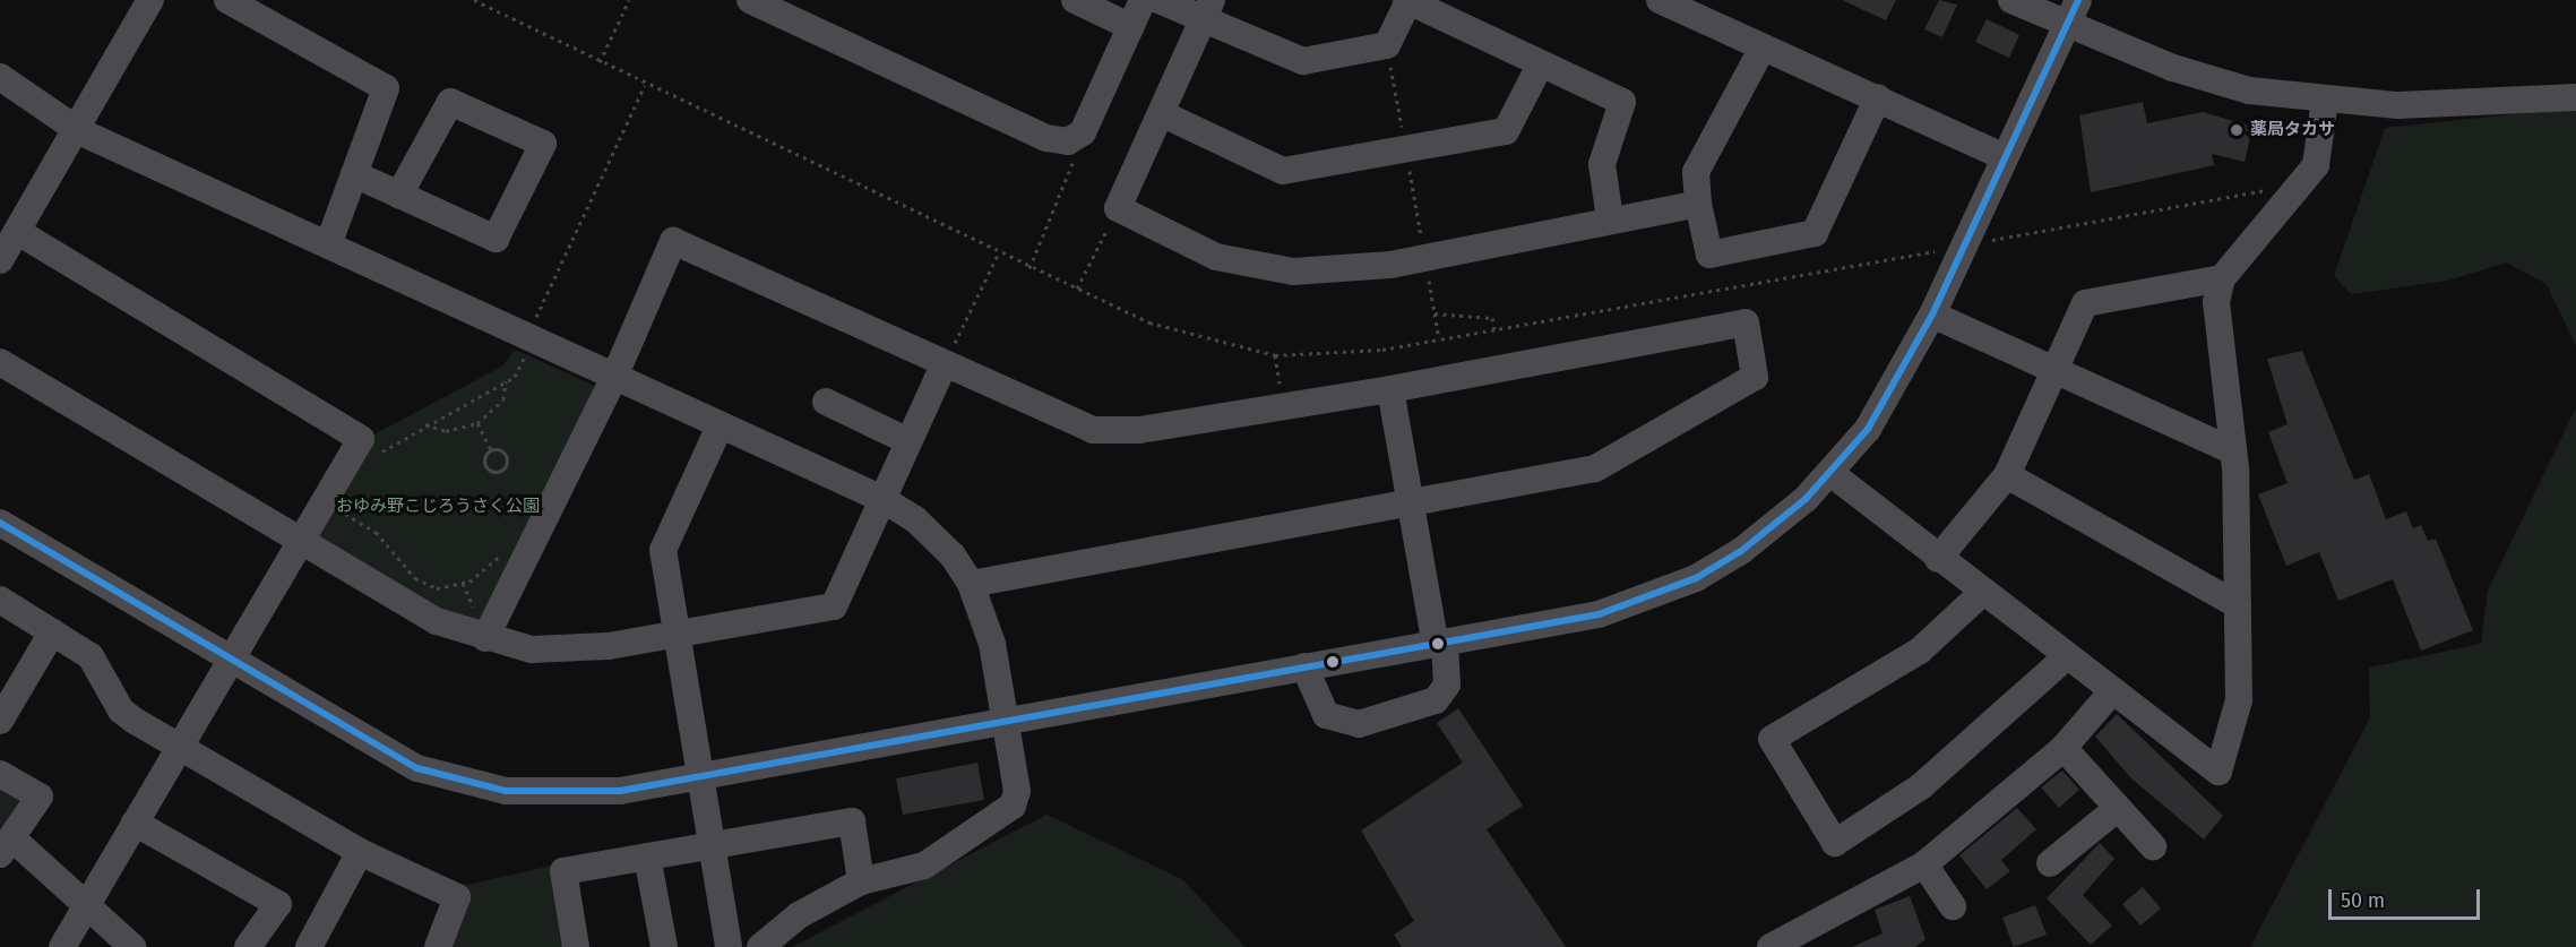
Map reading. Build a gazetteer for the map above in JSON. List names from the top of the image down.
{
  "parks": ["おゆみ野こじろうさく公園"],
  "places": ["薬局タカサ"],
  "scale_bar": "50 m"
}
